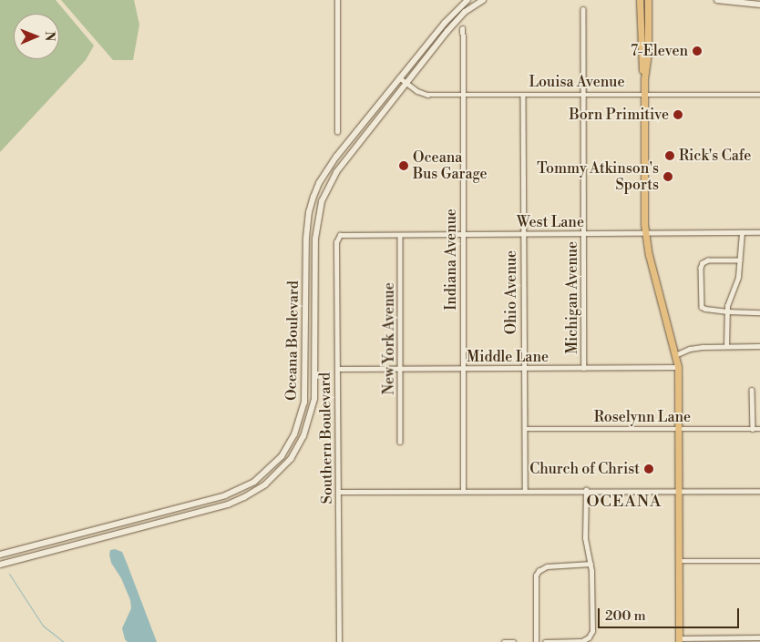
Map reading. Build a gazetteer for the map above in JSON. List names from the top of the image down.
{
  "streets": {
    "main road": ["Oceana Boulevard"],
    "street": [
      "Louisa Avenue",
      "West Lane",
      "Indiana Avenue",
      "Ohio Avenue",
      "Michigan Avenue",
      "New York Avenue",
      "Middle Lane",
      "Roselynn Lane",
      "Southern Boulevard"
    ]
  },
  "crossings": [
    ["Louisa Avenue", "Indiana Avenue"],
    ["Louisa Avenue", "Ohio Avenue"],
    ["Louisa Avenue", "Michigan Avenue"],
    ["Louisa Avenue", "Oceana Boulevard"],
    ["West Lane", "Indiana Avenue"],
    ["West Lane", "Ohio Avenue"],
    ["West Lane", "Michigan Avenue"],
    ["West Lane", "New York Avenue"],
    ["West Lane", "Southern Boulevard"],
    ["Indiana Avenue", "Middle Lane"],
    ["Ohio Avenue", "Middle Lane"],
    ["Ohio Avenue", "Roselynn Lane"],
    ["Michigan Avenue", "Middle Lane"],
    ["New York Avenue", "Middle Lane"],
    ["Middle Lane", "Southern Boulevard"]
  ],
  "districts": ["OCEANA"],
  "places": [
    "7-Eleven",
    "Born Primitive",
    "Rick's Cafe",
    "Oceana Bus Garage",
    "Tommy Atkinson's Sports",
    "Church of Christ"
  ],
  "scale_bar": "200 m",
  "north": "right"
}
